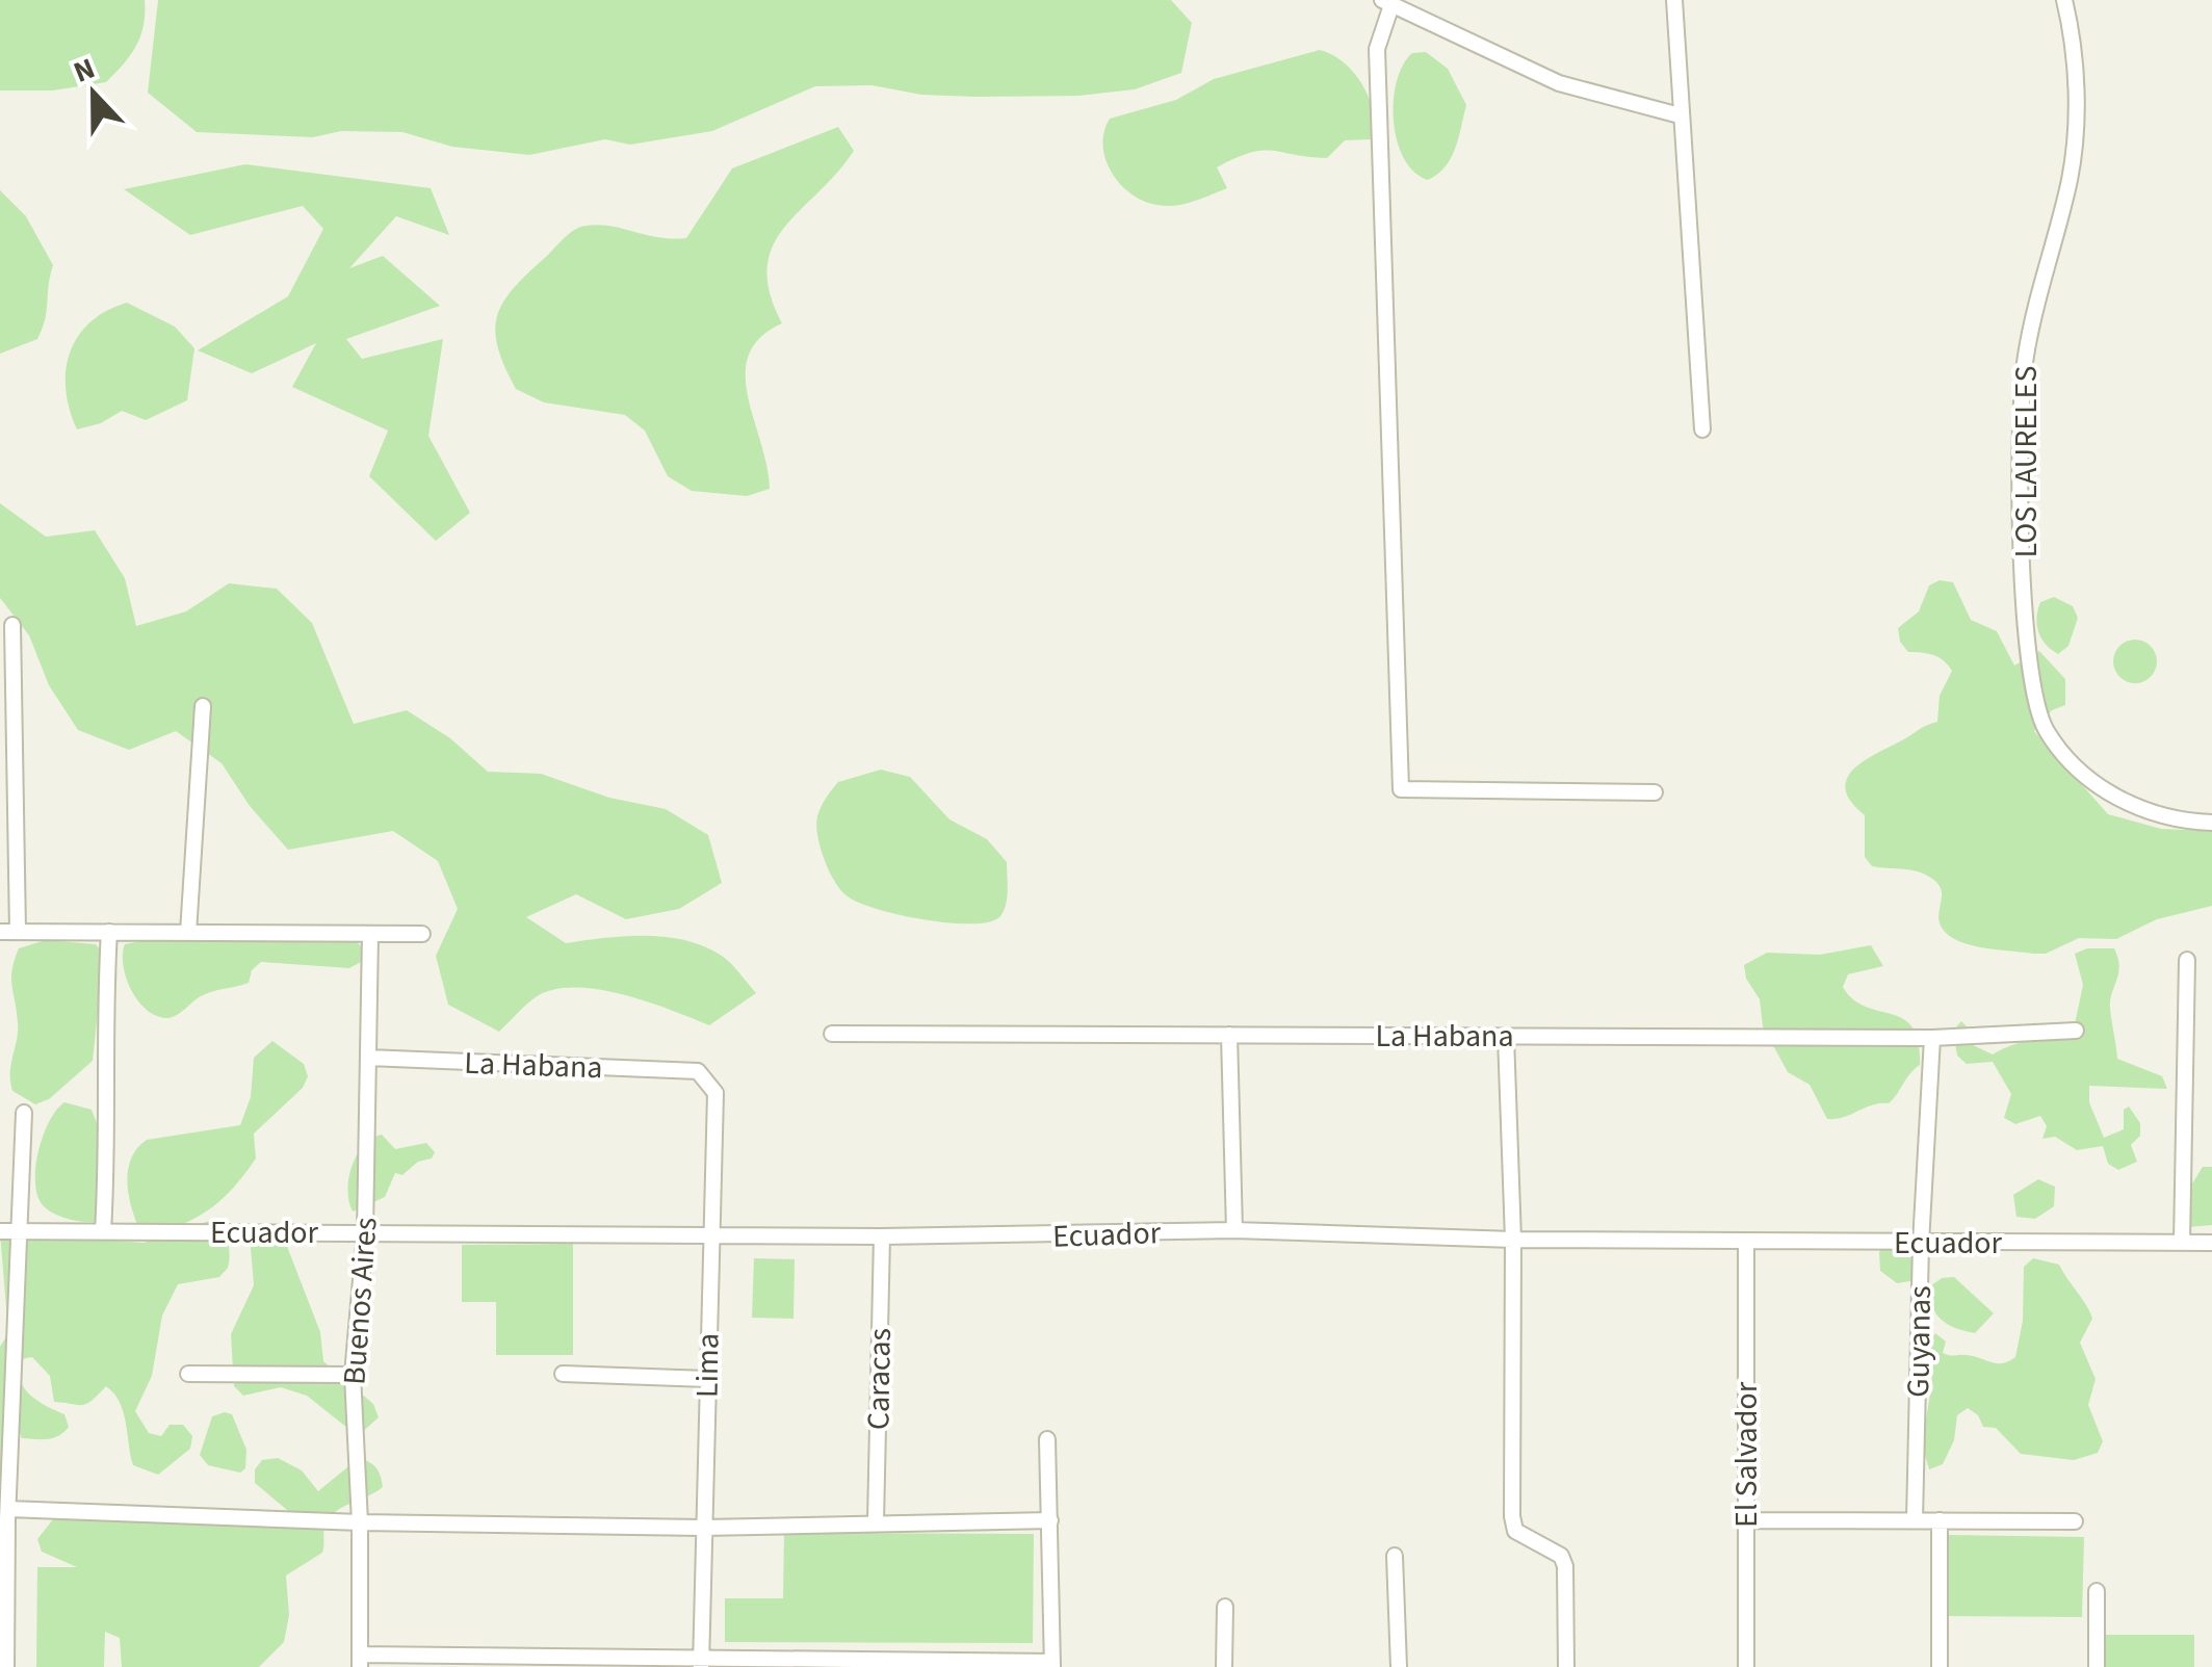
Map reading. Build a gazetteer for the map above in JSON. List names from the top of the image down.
{
  "streets": {
    "street": [
      "LOS LAURELES",
      "La Habana",
      "Ecuador",
      "Buenos Aires",
      "Guyanas",
      "Lima",
      "Caracas",
      "El Salvador"
    ]
  },
  "crossings": [
    ["La Habana", "Buenos Aires"],
    ["La Habana", "Guyanas"],
    ["La Habana", "Lima"],
    ["Ecuador", "Buenos Aires"],
    ["Ecuador", "Guyanas"],
    ["Ecuador", "Lima"],
    ["Ecuador", "Caracas"],
    ["Ecuador", "El Salvador"]
  ],
  "north": "top"
}
